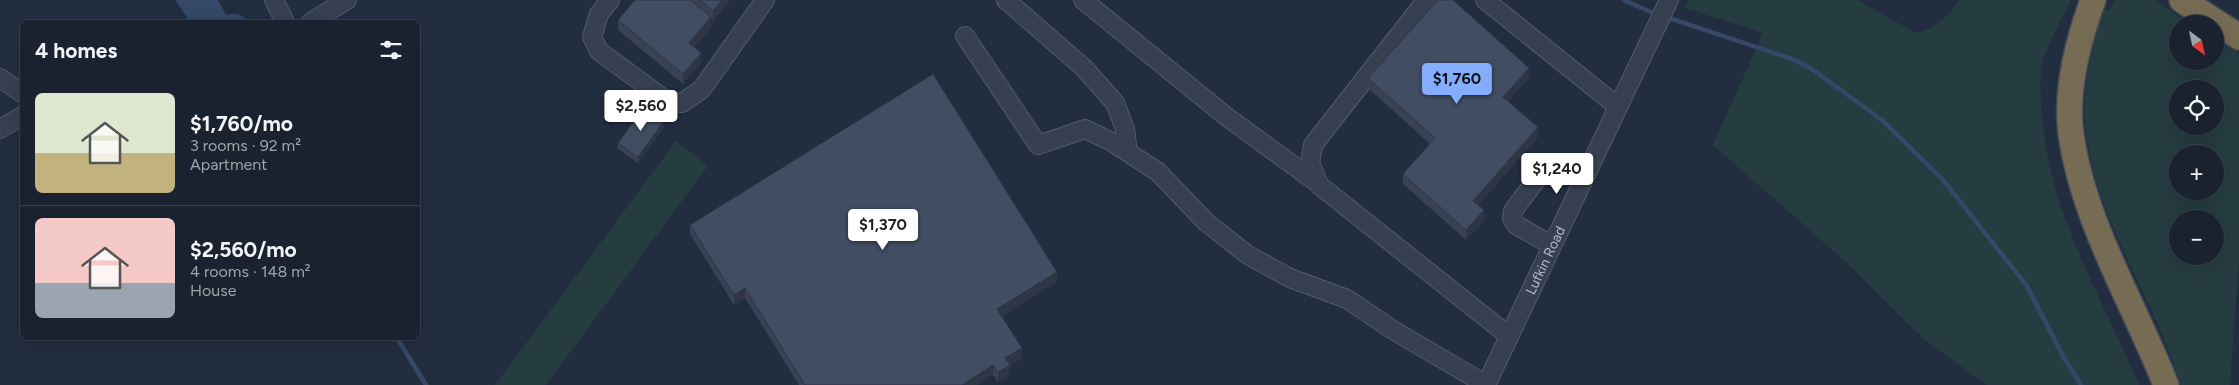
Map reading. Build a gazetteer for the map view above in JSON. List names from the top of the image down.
{
  "streets": {
    "street": ["Lufkin Road"]
  },
  "north": "bottom right",
  "page": {
    "map_buttons": ["+", "−"],
    "heading": "4 homes",
    "price": [
      "$1,760",
      "$2,560",
      "$1,240",
      "$1,370"
    ],
    "list": [
      {
        "name": "$1,760/mo",
        "note": "3 rooms · 92 m² · Apartment"
      },
      {
        "name": "$2,560/mo",
        "note": "4 rooms · 148 m² · House"
      }
    ]
  }
}
